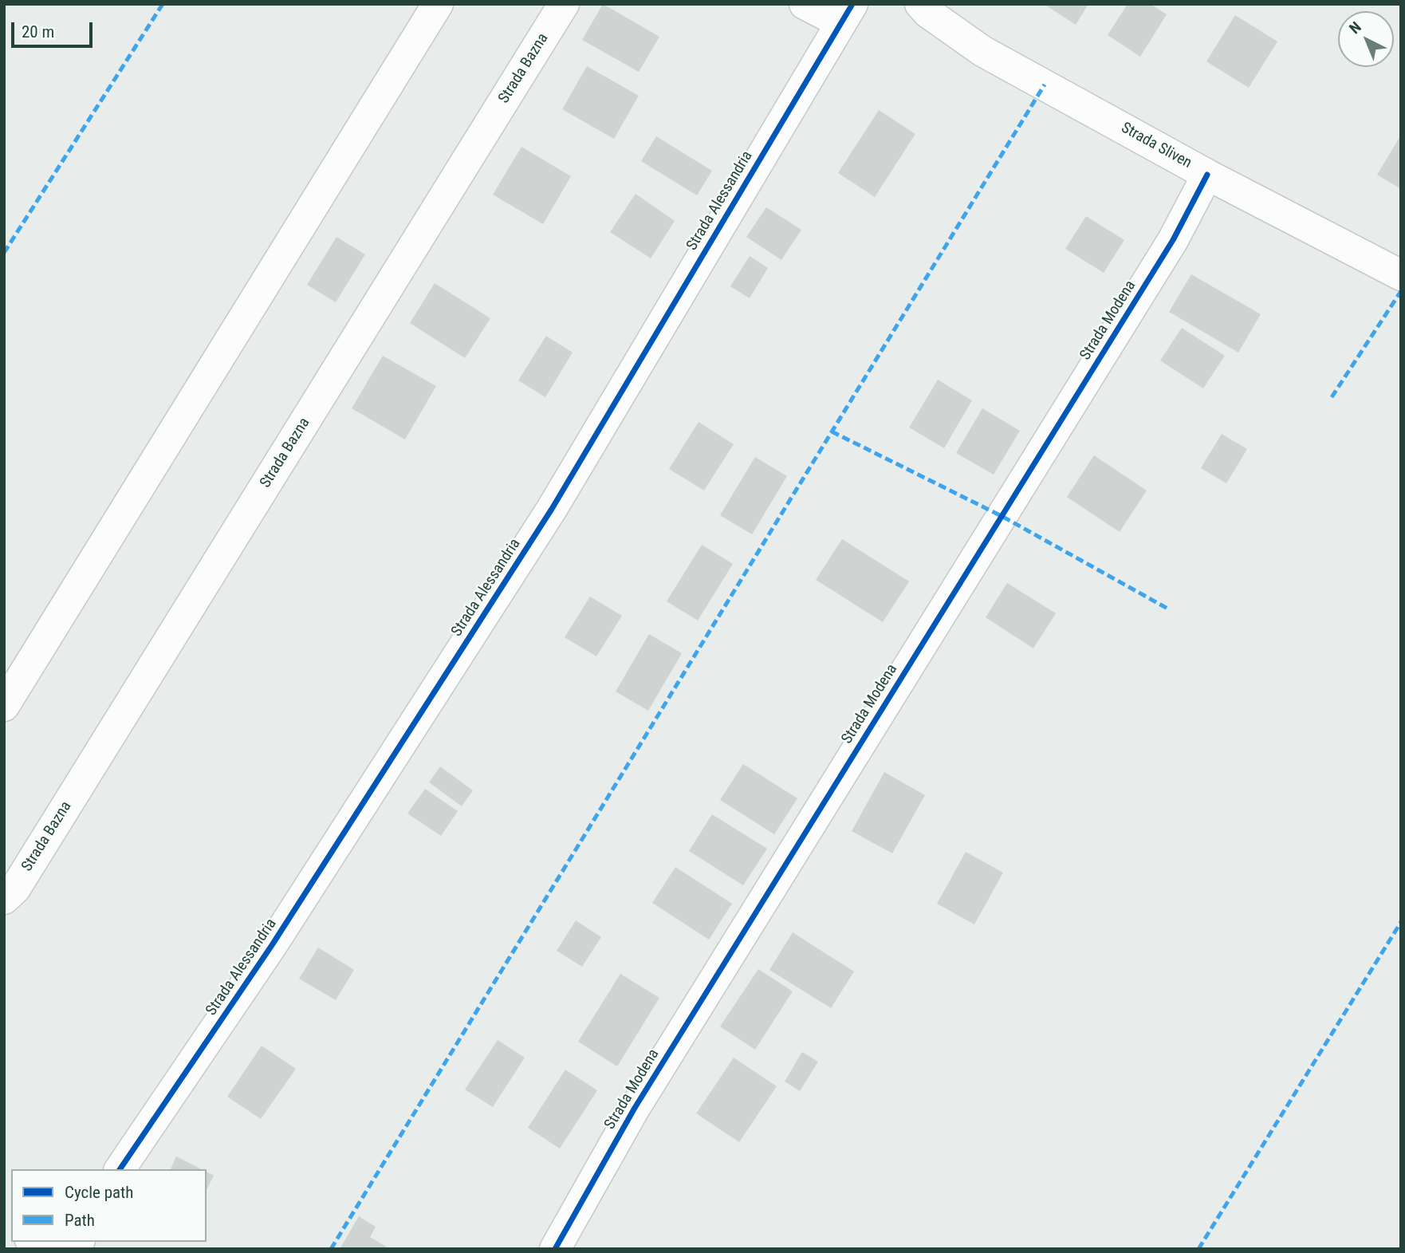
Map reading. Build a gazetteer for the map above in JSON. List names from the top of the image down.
{
  "streets": {
    "street": [
      "Strada Bazna",
      "Strada Sliven",
      "Strada Alessandria",
      "Strada Modena"
    ]
  },
  "crossings": [
    ["Strada Sliven", "Strada Modena"]
  ],
  "legend": ["Cycle path", "Path"],
  "scale_bar": "20 m",
  "north": "top left"
}
